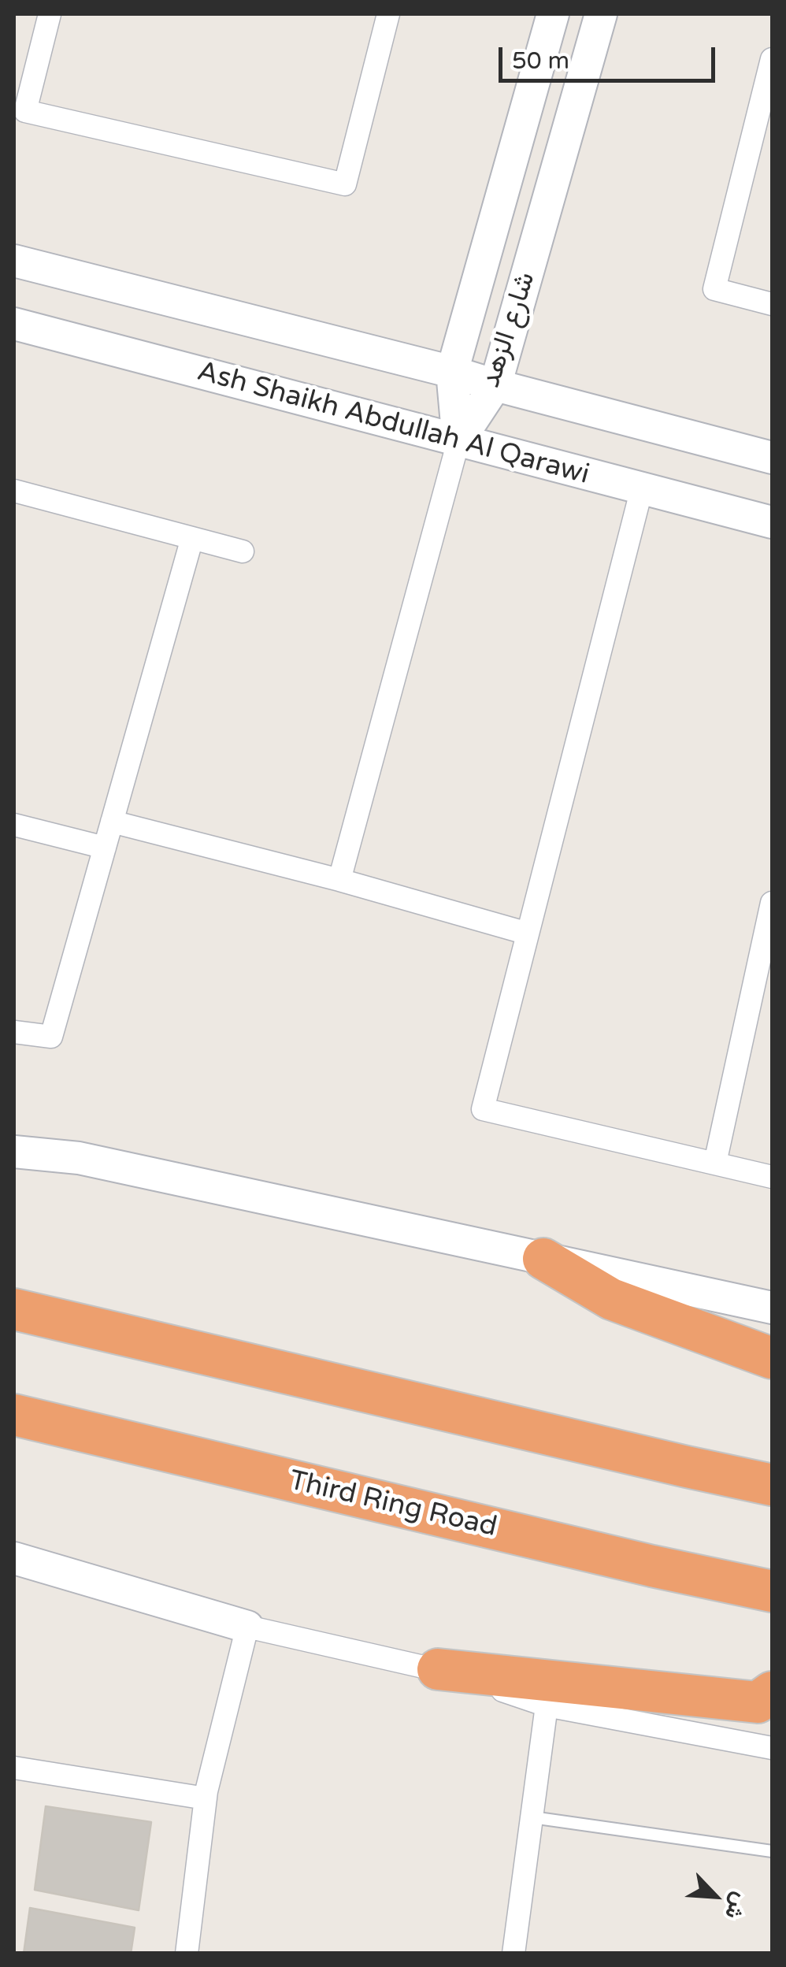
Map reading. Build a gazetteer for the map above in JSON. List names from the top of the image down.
{
  "streets": {
    "highway": ["Third Ring Road"],
    "street": ["شارع الزهد", "Ash Shaikh Abdullah Al Qarawi"]
  },
  "crossings": [
    ["شارع الزهد", "Ash Shaikh Abdullah Al Qarawi"]
  ],
  "scale_bar": "50 m",
  "north": "bottom right"
}
